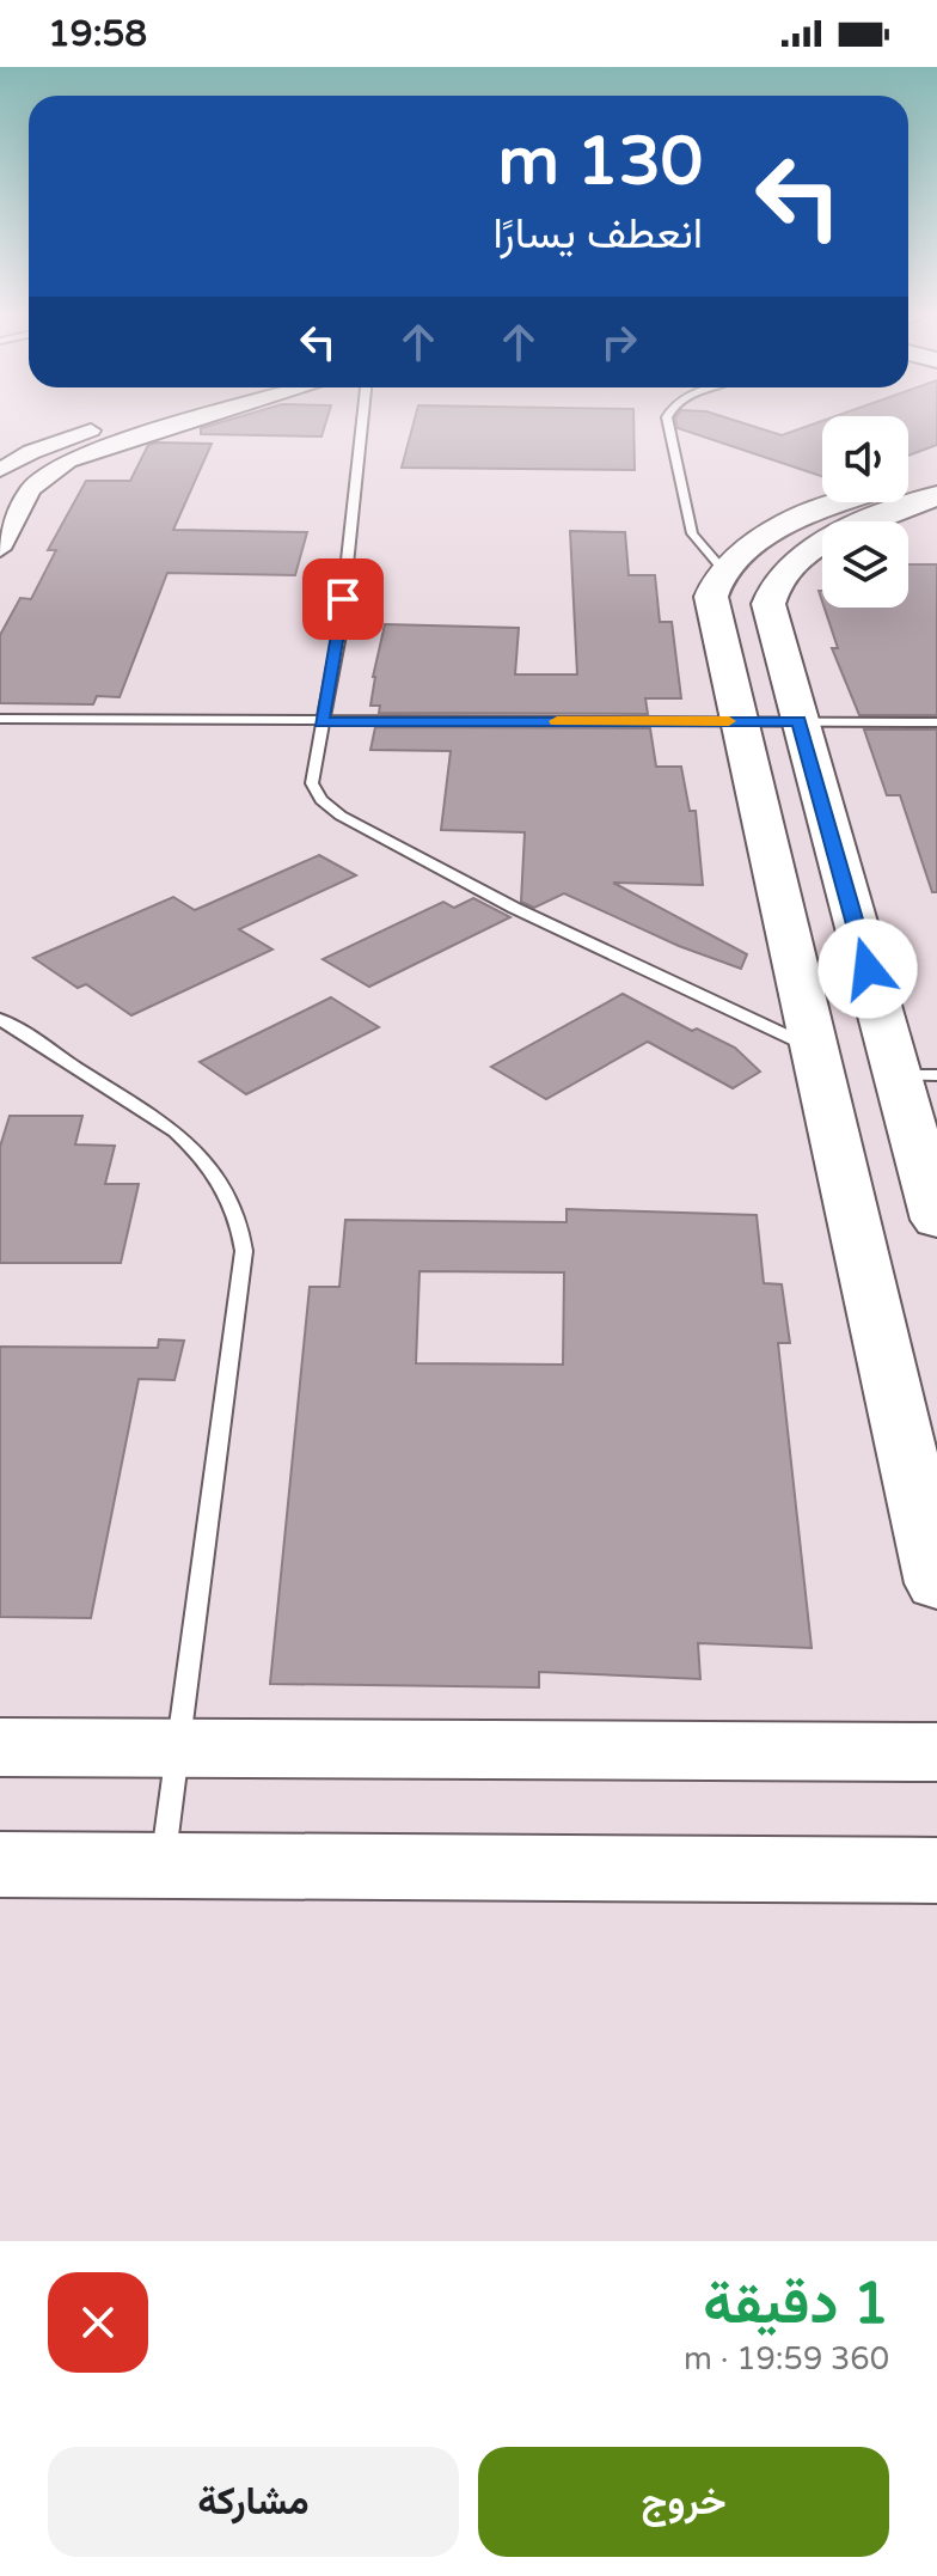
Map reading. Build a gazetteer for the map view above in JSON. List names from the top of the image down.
{
  "page": {
    "status": "19:58",
    "turn": ["130 m", "انعطف يسارًا"],
    "heading": ["1 دقيقة", "360 m · 19:59"],
    "buttons": ["خروج", "مشاركة"]
  }
}
